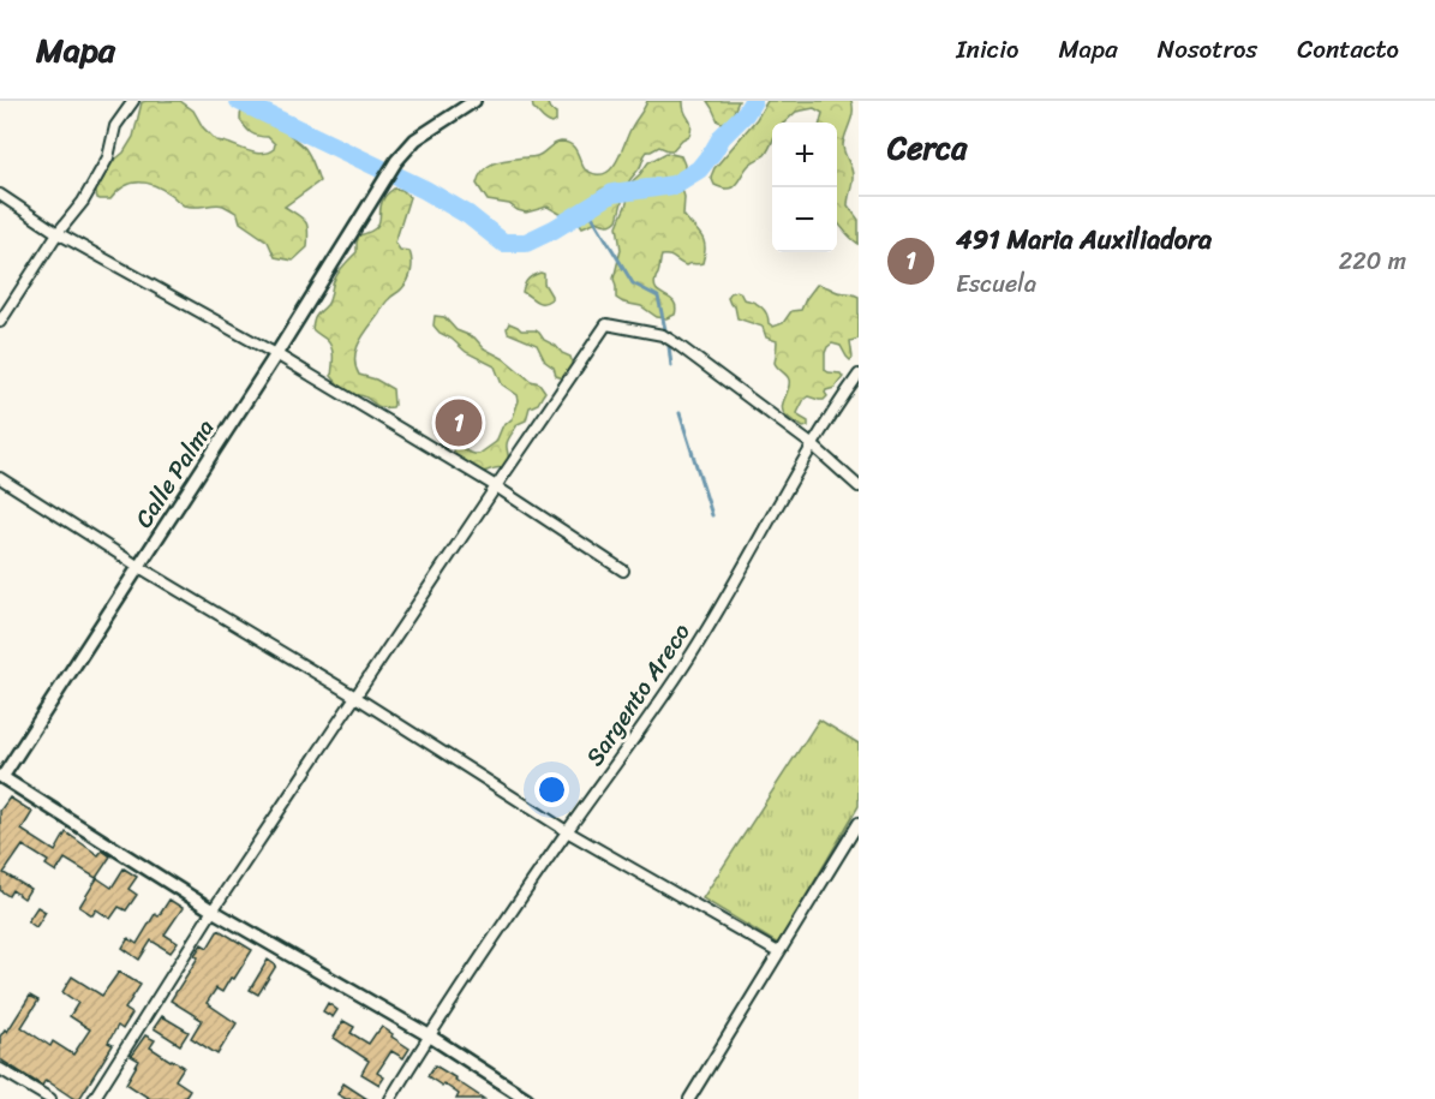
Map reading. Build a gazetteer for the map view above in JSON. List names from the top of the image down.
{
  "streets": {
    "street": ["Calle Palma", "Sargento Areco"]
  },
  "page": {
    "header": "Mapa",
    "nav": [
      "Inicio",
      "Mapa",
      "Nosotros",
      "Contacto"
    ],
    "heading": "Cerca",
    "map_buttons": ["+", "−"],
    "list": [
      {
        "mark": "1",
        "name": "491 Maria Auxiliadora",
        "note": "Escuela",
        "value": "220 m"
      }
    ],
    "pins": "1"
  }
}
